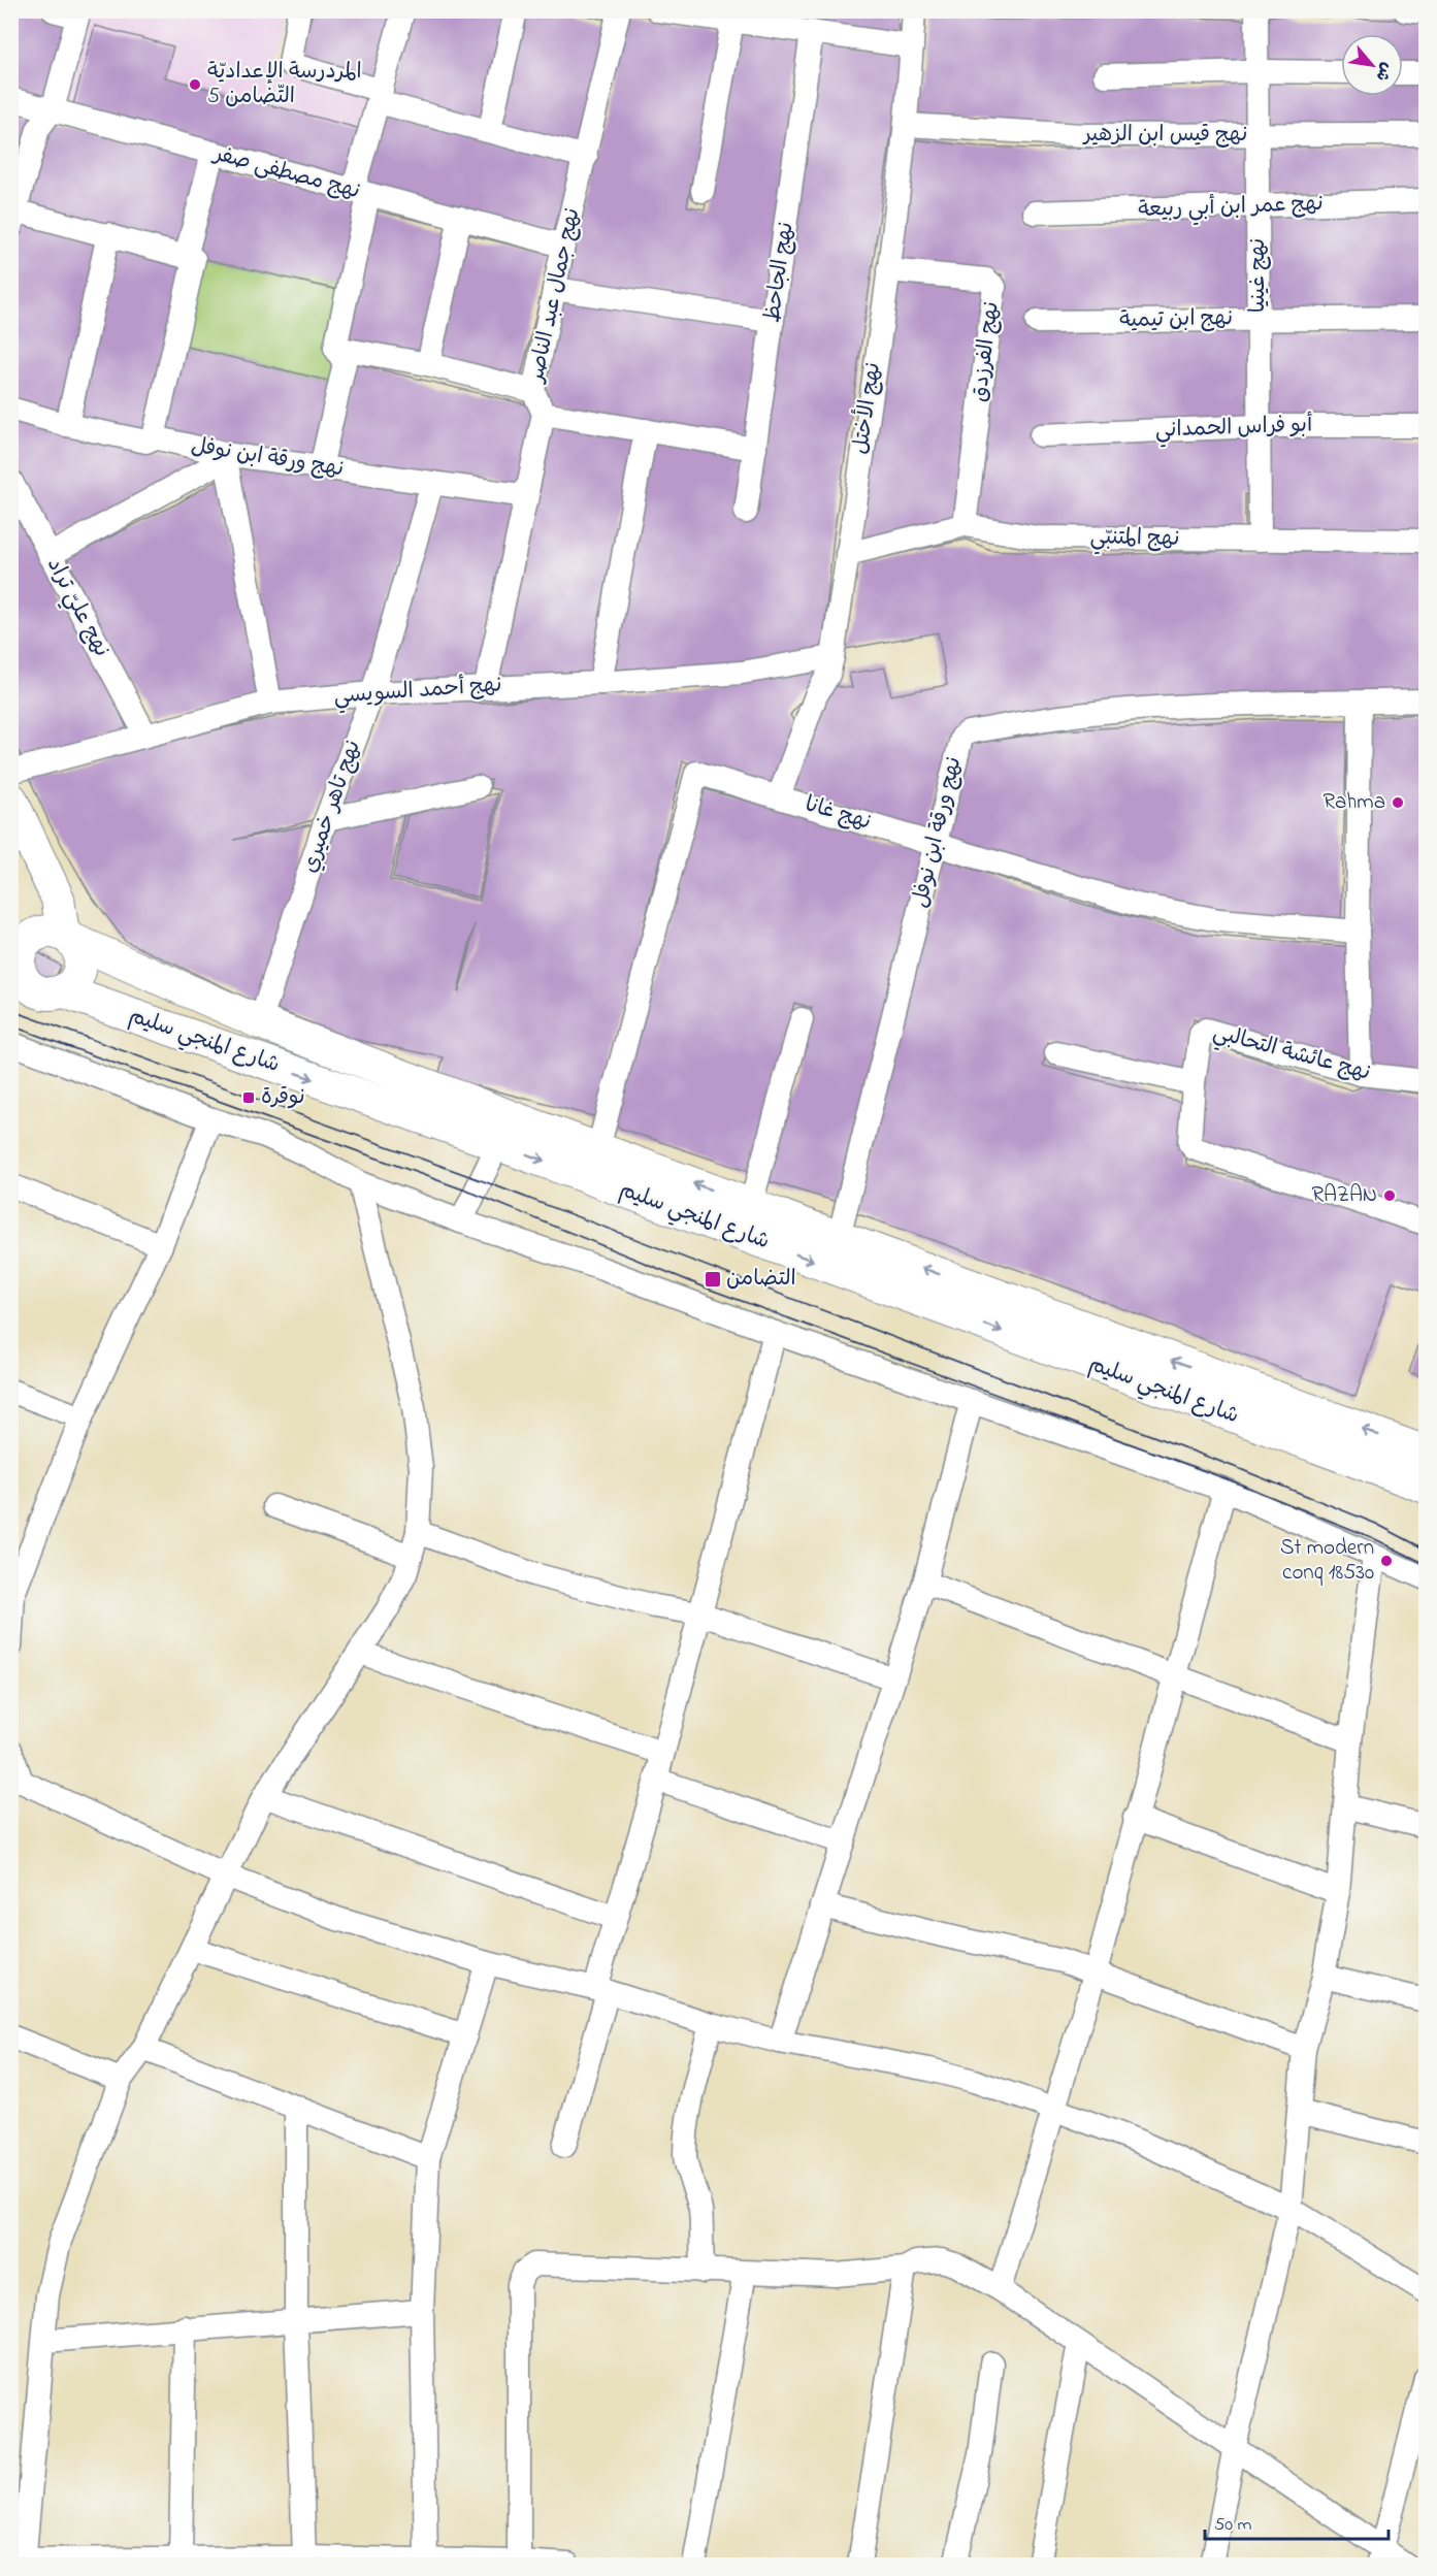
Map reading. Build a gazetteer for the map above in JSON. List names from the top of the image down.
{
  "streets": {
    "main road": ["شارع المنجي سليم"],
    "street": [
      "نهج قيس ابن الزهير",
      "نهج مصطفى صفر",
      "نهج عمر ابن أبي ربيعة",
      "نهج الجاحظ",
      "نهج غينيا",
      "نهج جمال عبد الناصر",
      "نهج ابن تيمية",
      "نهج الفرزدق",
      "نهج الأختل",
      "أبو فراس الحمداني",
      "نهج ورقة ابن نوفل",
      "نهج المتنبّي",
      "نهج عليّ تراد",
      "نهج أحمد السويسي",
      "نهج تاهر خميري",
      "نهج غانا",
      "نهج عائشة التحالبي"
    ]
  },
  "crossings": [
    ["نهج قيس ابن الزهير", "نهج غينيا"],
    ["نهج قيس ابن الزهير", "نهج الأختل"],
    ["نهج مصطفى صفر", "نهج جمال عبد الناصر"],
    ["نهج عمر ابن أبي ربيعة", "نهج غينيا"],
    ["نهج غينيا", "نهج ابن تيمية"],
    ["نهج غينيا", "أبو فراس الحمداني"],
    ["نهج غينيا", "نهج المتنبّي"],
    ["نهج جمال عبد الناصر", "نهج ورقة ابن نوفل"],
    ["نهج جمال عبد الناصر", "نهج أحمد السويسي"],
    ["نهج الفرزدق", "نهج الأختل"],
    ["نهج الفرزدق", "نهج المتنبّي"],
    ["نهج الأختل", "نهج المتنبّي"],
    ["نهج الأختل", "نهج أحمد السويسي"],
    ["نهج الأختل", "نهج غانا"],
    ["نهج ورقة ابن نوفل", "نهج تاهر خميري"],
    ["نهج ورقة ابن نوفل", "نهج غانا"],
    ["نهج ورقة ابن نوفل", "شارع المنجي سليم"],
    ["نهج عليّ تراد", "نهج أحمد السويسي"],
    ["نهج أحمد السويسي", "نهج تاهر خميري"],
    ["نهج تاهر خميري", "شارع المنجي سليم"],
    ["نهج غانا", "شارع المنجي سليم"]
  ],
  "places": {
    "other": [
      "المردرسة الإعداديّة التّضامن 5",
      "Rahma",
      "RAZAN",
      "St modern conq 18530"
    ],
    "transit": ["نوقرة", "التضامن"]
  },
  "scale_bar": "50 m",
  "north": "bottom right"
}
